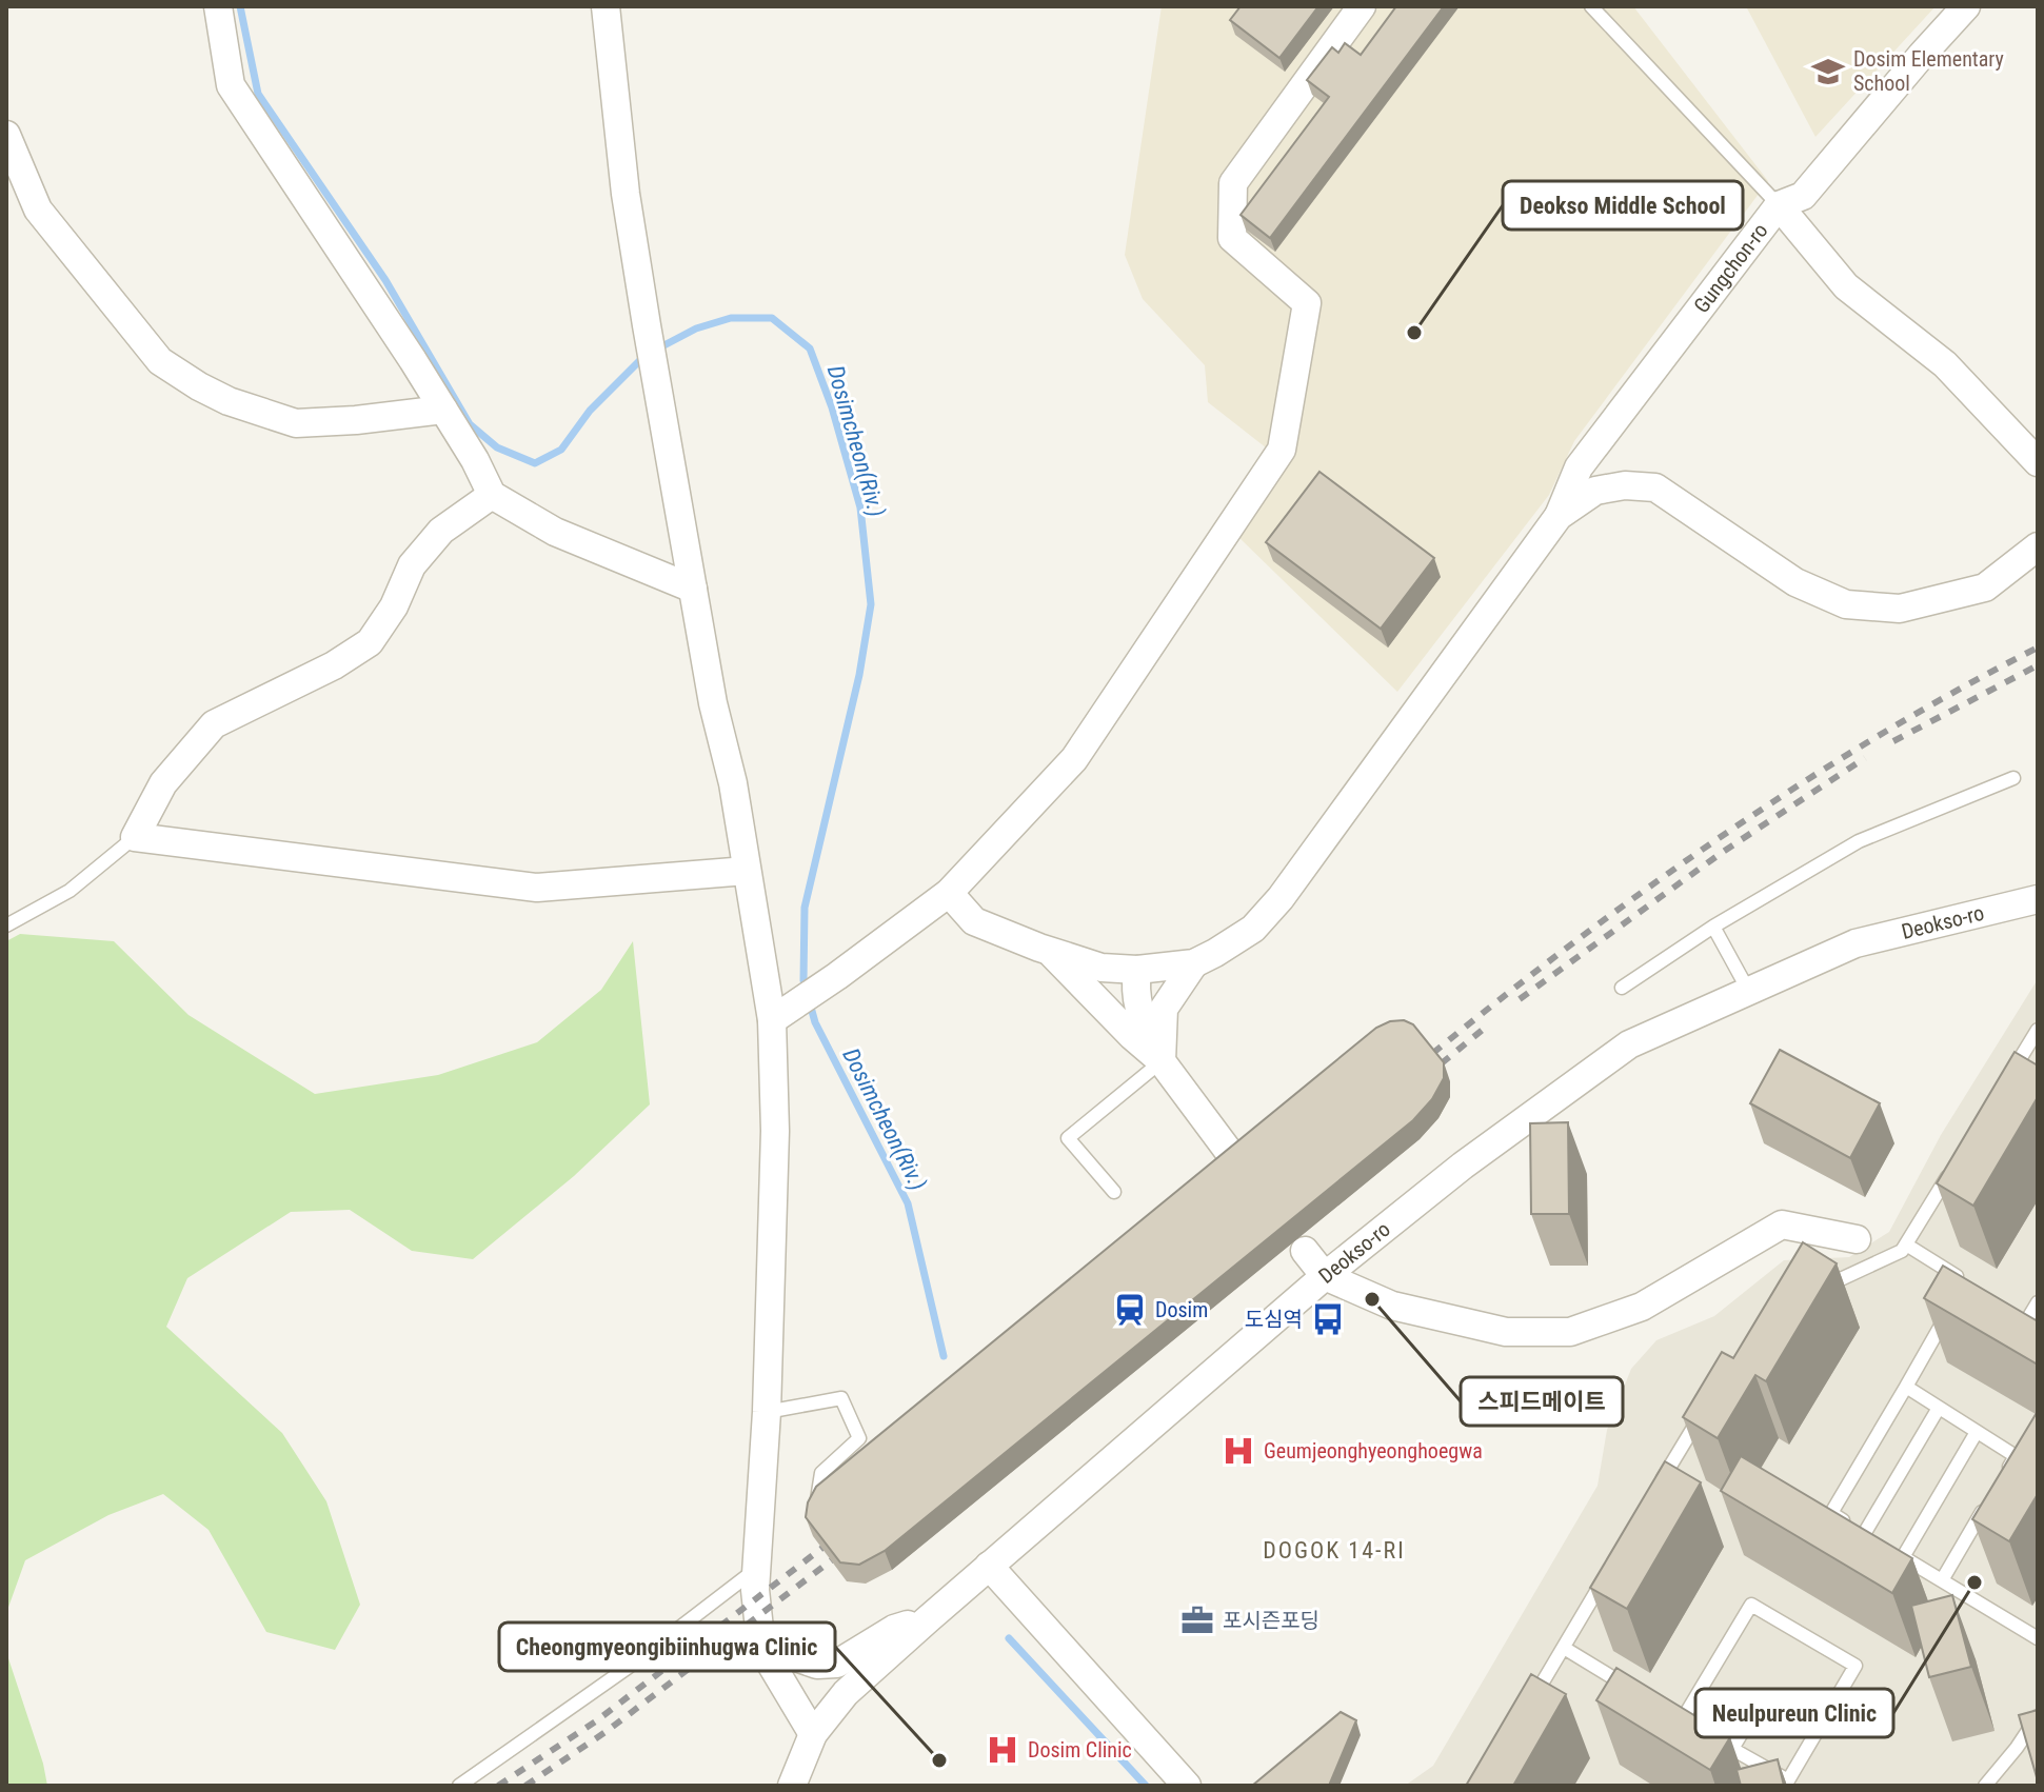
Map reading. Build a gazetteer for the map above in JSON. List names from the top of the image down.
{
  "streets": {
    "street": ["Gungchon-ro", "Deokso-ro"]
  },
  "districts": ["DOGOK 14-RI"],
  "water": ["Dosimcheon(Riv.)"],
  "places": {
    "school or university": ["Dosim Elementary School"],
    "other": [
      "Deokso Middle School",
      "스피드메이트",
      "Neulpureun Clinic",
      "Cheongmyeongibiinhugwa Clinic"
    ],
    "station": ["Dosim"],
    "bus stop": ["도심역"],
    "hospital": ["Geumjeonghyeonghoegwa", "Dosim Clinic"],
    "office": ["포시즌포딩"]
  }
}
